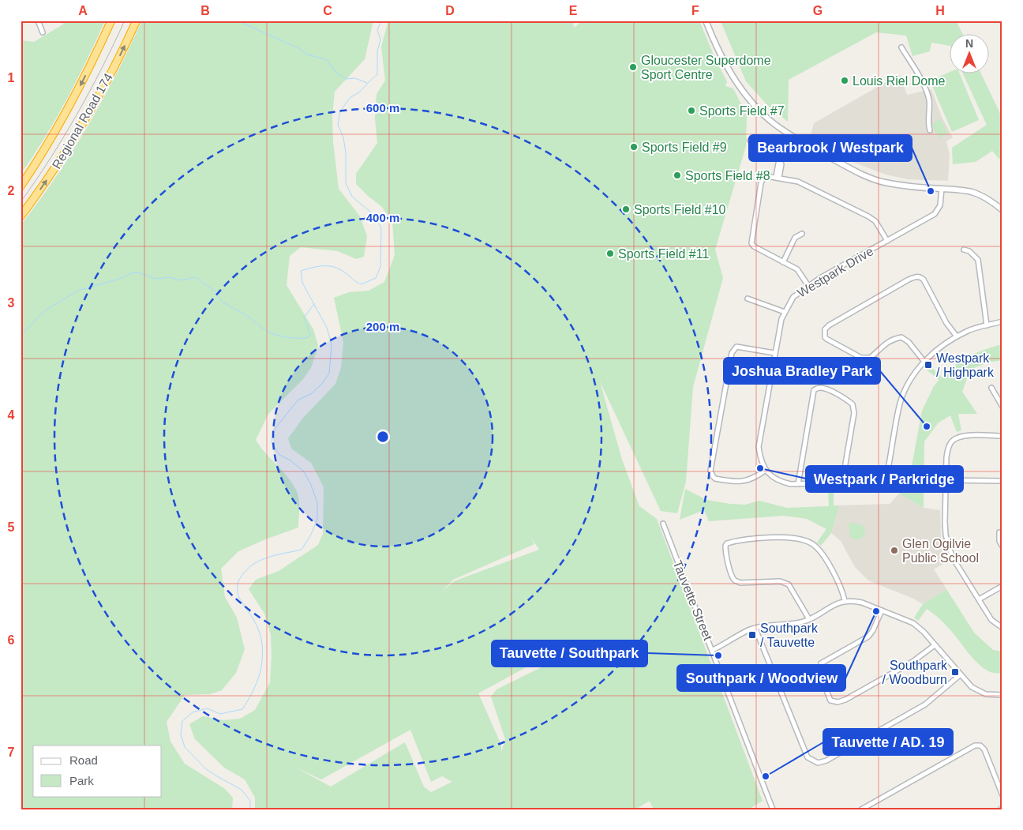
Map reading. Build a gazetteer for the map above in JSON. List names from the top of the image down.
{
  "streets": {
    "highway": ["Regional Road 174"],
    "street": ["Westpark Drive", "Tauvette Street"]
  },
  "places": {
    "other": [
      "Gloucester Superdome Sport Centre",
      "Louis Riel Dome",
      "Sports Field #7",
      "Sports Field #9",
      "Sports Field #8",
      "Bearbrook / Westpark",
      "Sports Field #10",
      "Sports Field #11",
      "Joshua Bradley Park",
      "Westpark / Parkridge",
      "Glen Ogilvie Public School",
      "Southpark / Woodview",
      "Tauvette / Southpark",
      "Tauvette / AD. 19"
    ],
    "transit": ["Westpark / Highpark", "Southpark / Tauvette", "Southpark / Woodburn"]
  },
  "legend": ["Road", "Park"],
  "north": "top",
  "grid": {
    "columns": [
      "A",
      "B",
      "C",
      "D",
      "E",
      "F",
      "G",
      "H"
    ],
    "rows": [
      "1",
      "2",
      "3",
      "4",
      "5",
      "6",
      "7"
    ]
  },
  "rings": ["600 m", "400 m", "200 m"]
}
